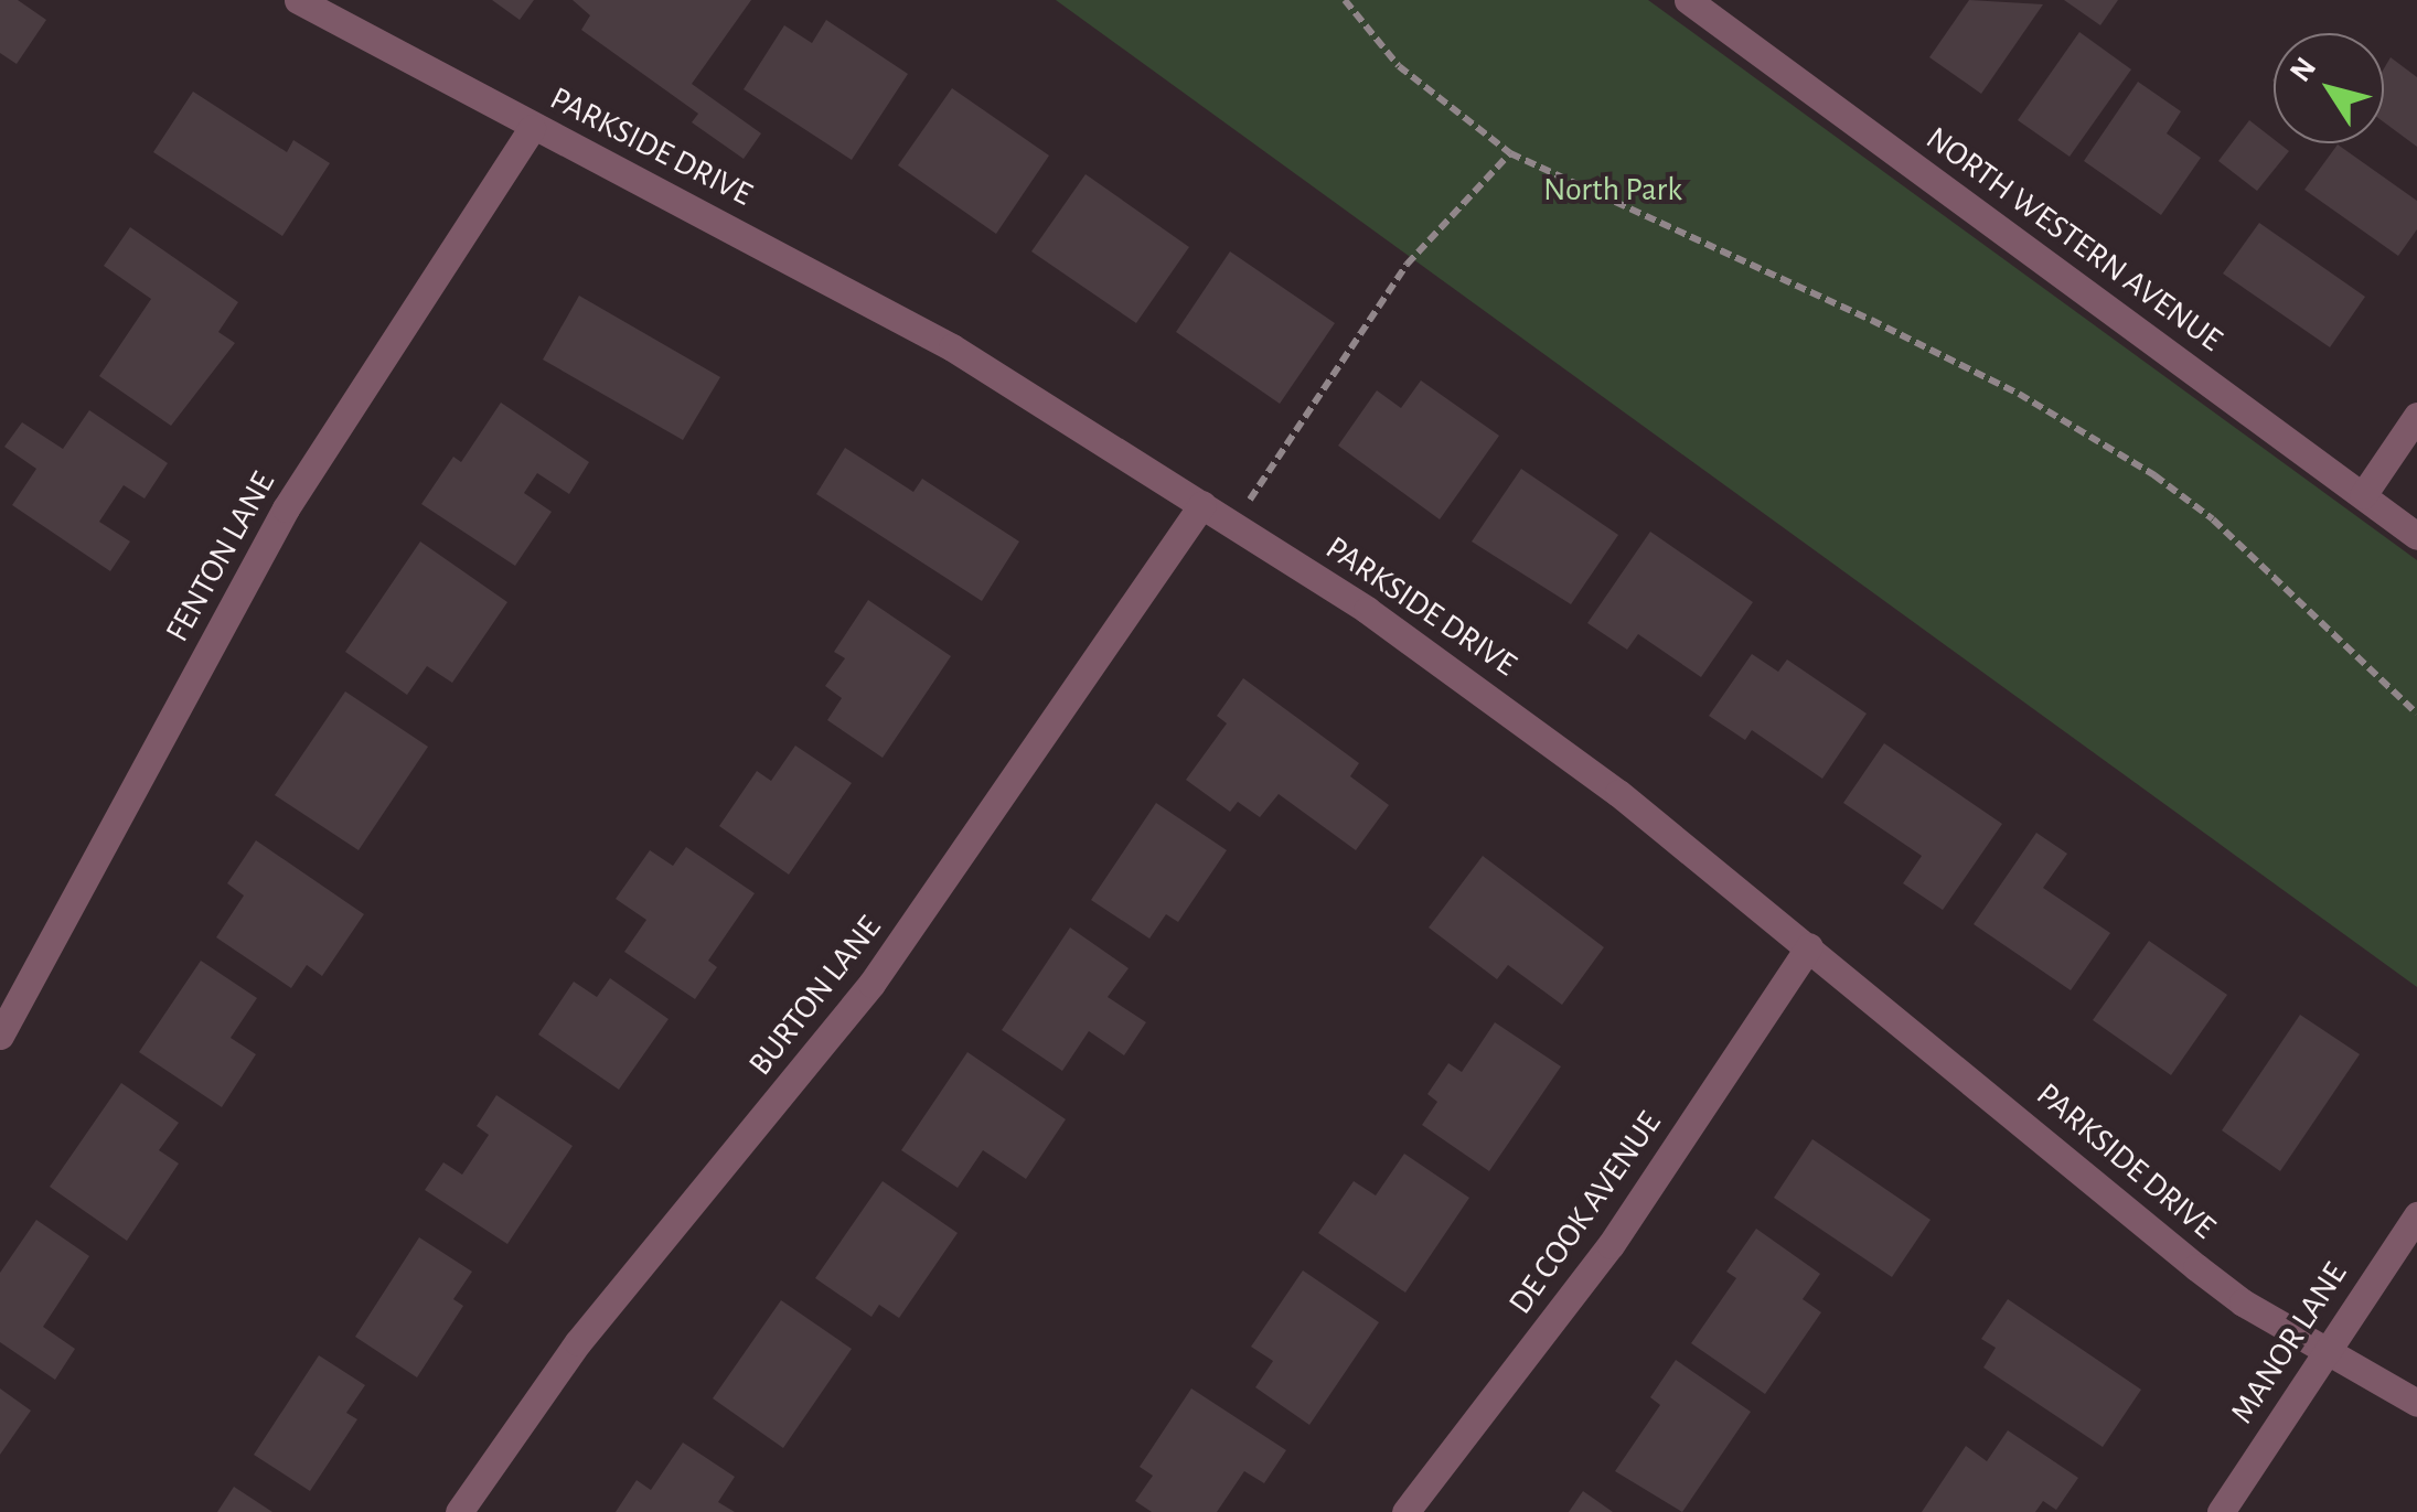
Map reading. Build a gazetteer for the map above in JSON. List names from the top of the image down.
{
  "streets": {
    "street": [
      "PARKSIDE DRIVE",
      "NORTH WESTERN AVENUE",
      "FENTON LANE",
      "BURTON LANE",
      "DE COOK AVENUE",
      "MANOR LANE"
    ]
  },
  "crossings": [
    ["PARKSIDE DRIVE", "FENTON LANE"],
    ["PARKSIDE DRIVE", "BURTON LANE"],
    ["PARKSIDE DRIVE", "DE COOK AVENUE"],
    ["PARKSIDE DRIVE", "MANOR LANE"]
  ],
  "parks": ["North Park"],
  "north": "top left"
}
